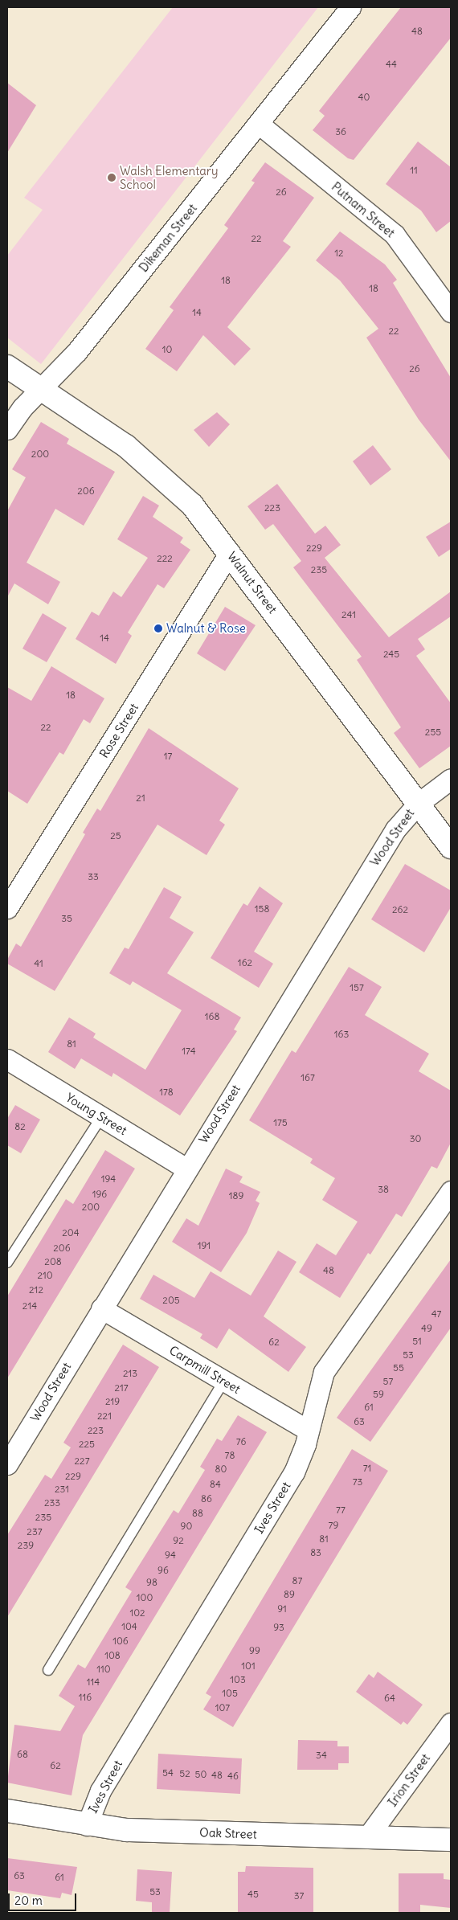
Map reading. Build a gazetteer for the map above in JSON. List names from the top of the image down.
{
  "streets": {
    "main road": ["Walnut Street", "Oak Street"],
    "street": [
      "Putnam Street",
      "Dikeman Street",
      "Rose Street",
      "Wood Street",
      "Young Street",
      "Carpmill Street",
      "Ives Street",
      "Irion Street"
    ]
  },
  "crossings": [
    ["Putnam Street", "Dikeman Street"],
    ["Dikeman Street", "Walnut Street"],
    ["Walnut Street", "Rose Street"],
    ["Walnut Street", "Wood Street"],
    ["Wood Street", "Young Street"],
    ["Wood Street", "Carpmill Street"],
    ["Carpmill Street", "Ives Street"],
    ["Ives Street", "Oak Street"],
    ["Irion Street", "Oak Street"]
  ],
  "places": ["Walsh Elementary School", "Walnut & Rose"],
  "house_numbers": [
    "48",
    "44",
    "40",
    "36",
    "11",
    "26",
    "22",
    "12",
    "18",
    "18",
    "14",
    "22",
    "10",
    "26",
    "200",
    "206",
    "223",
    "229",
    "222",
    "235",
    "241",
    "14",
    "245",
    "18",
    "22",
    "255",
    "17",
    "21",
    "25",
    "33",
    "158",
    "262",
    "35",
    "162",
    "41",
    "157",
    "168",
    "163",
    "81",
    "174",
    "167",
    "178",
    "175",
    "82",
    "30",
    "194",
    "38",
    "196",
    "189",
    "200",
    "204",
    "191",
    "206",
    "208",
    "48",
    "210",
    "212",
    "205",
    "214",
    "47",
    "49",
    "51",
    "62",
    "53",
    "55",
    "213",
    "57",
    "217",
    "59",
    "219",
    "61",
    "221",
    "63",
    "223",
    "76",
    "225",
    "78",
    "227",
    "71",
    "80",
    "229",
    "73",
    "84",
    "231",
    "86",
    "233",
    "77",
    "88",
    "235",
    "79",
    "90",
    "237",
    "81",
    "92",
    "239",
    "83",
    "94",
    "96",
    "87",
    "98",
    "89",
    "100",
    "91",
    "102",
    "104",
    "93",
    "106",
    "99",
    "108",
    "101",
    "110",
    "103",
    "114",
    "105",
    "116",
    "64",
    "107",
    "68",
    "34",
    "62",
    "54",
    "52",
    "50",
    "48",
    "46",
    "63",
    "61",
    "53",
    "45",
    "37"
  ],
  "scale_bar": "20 m"
}
